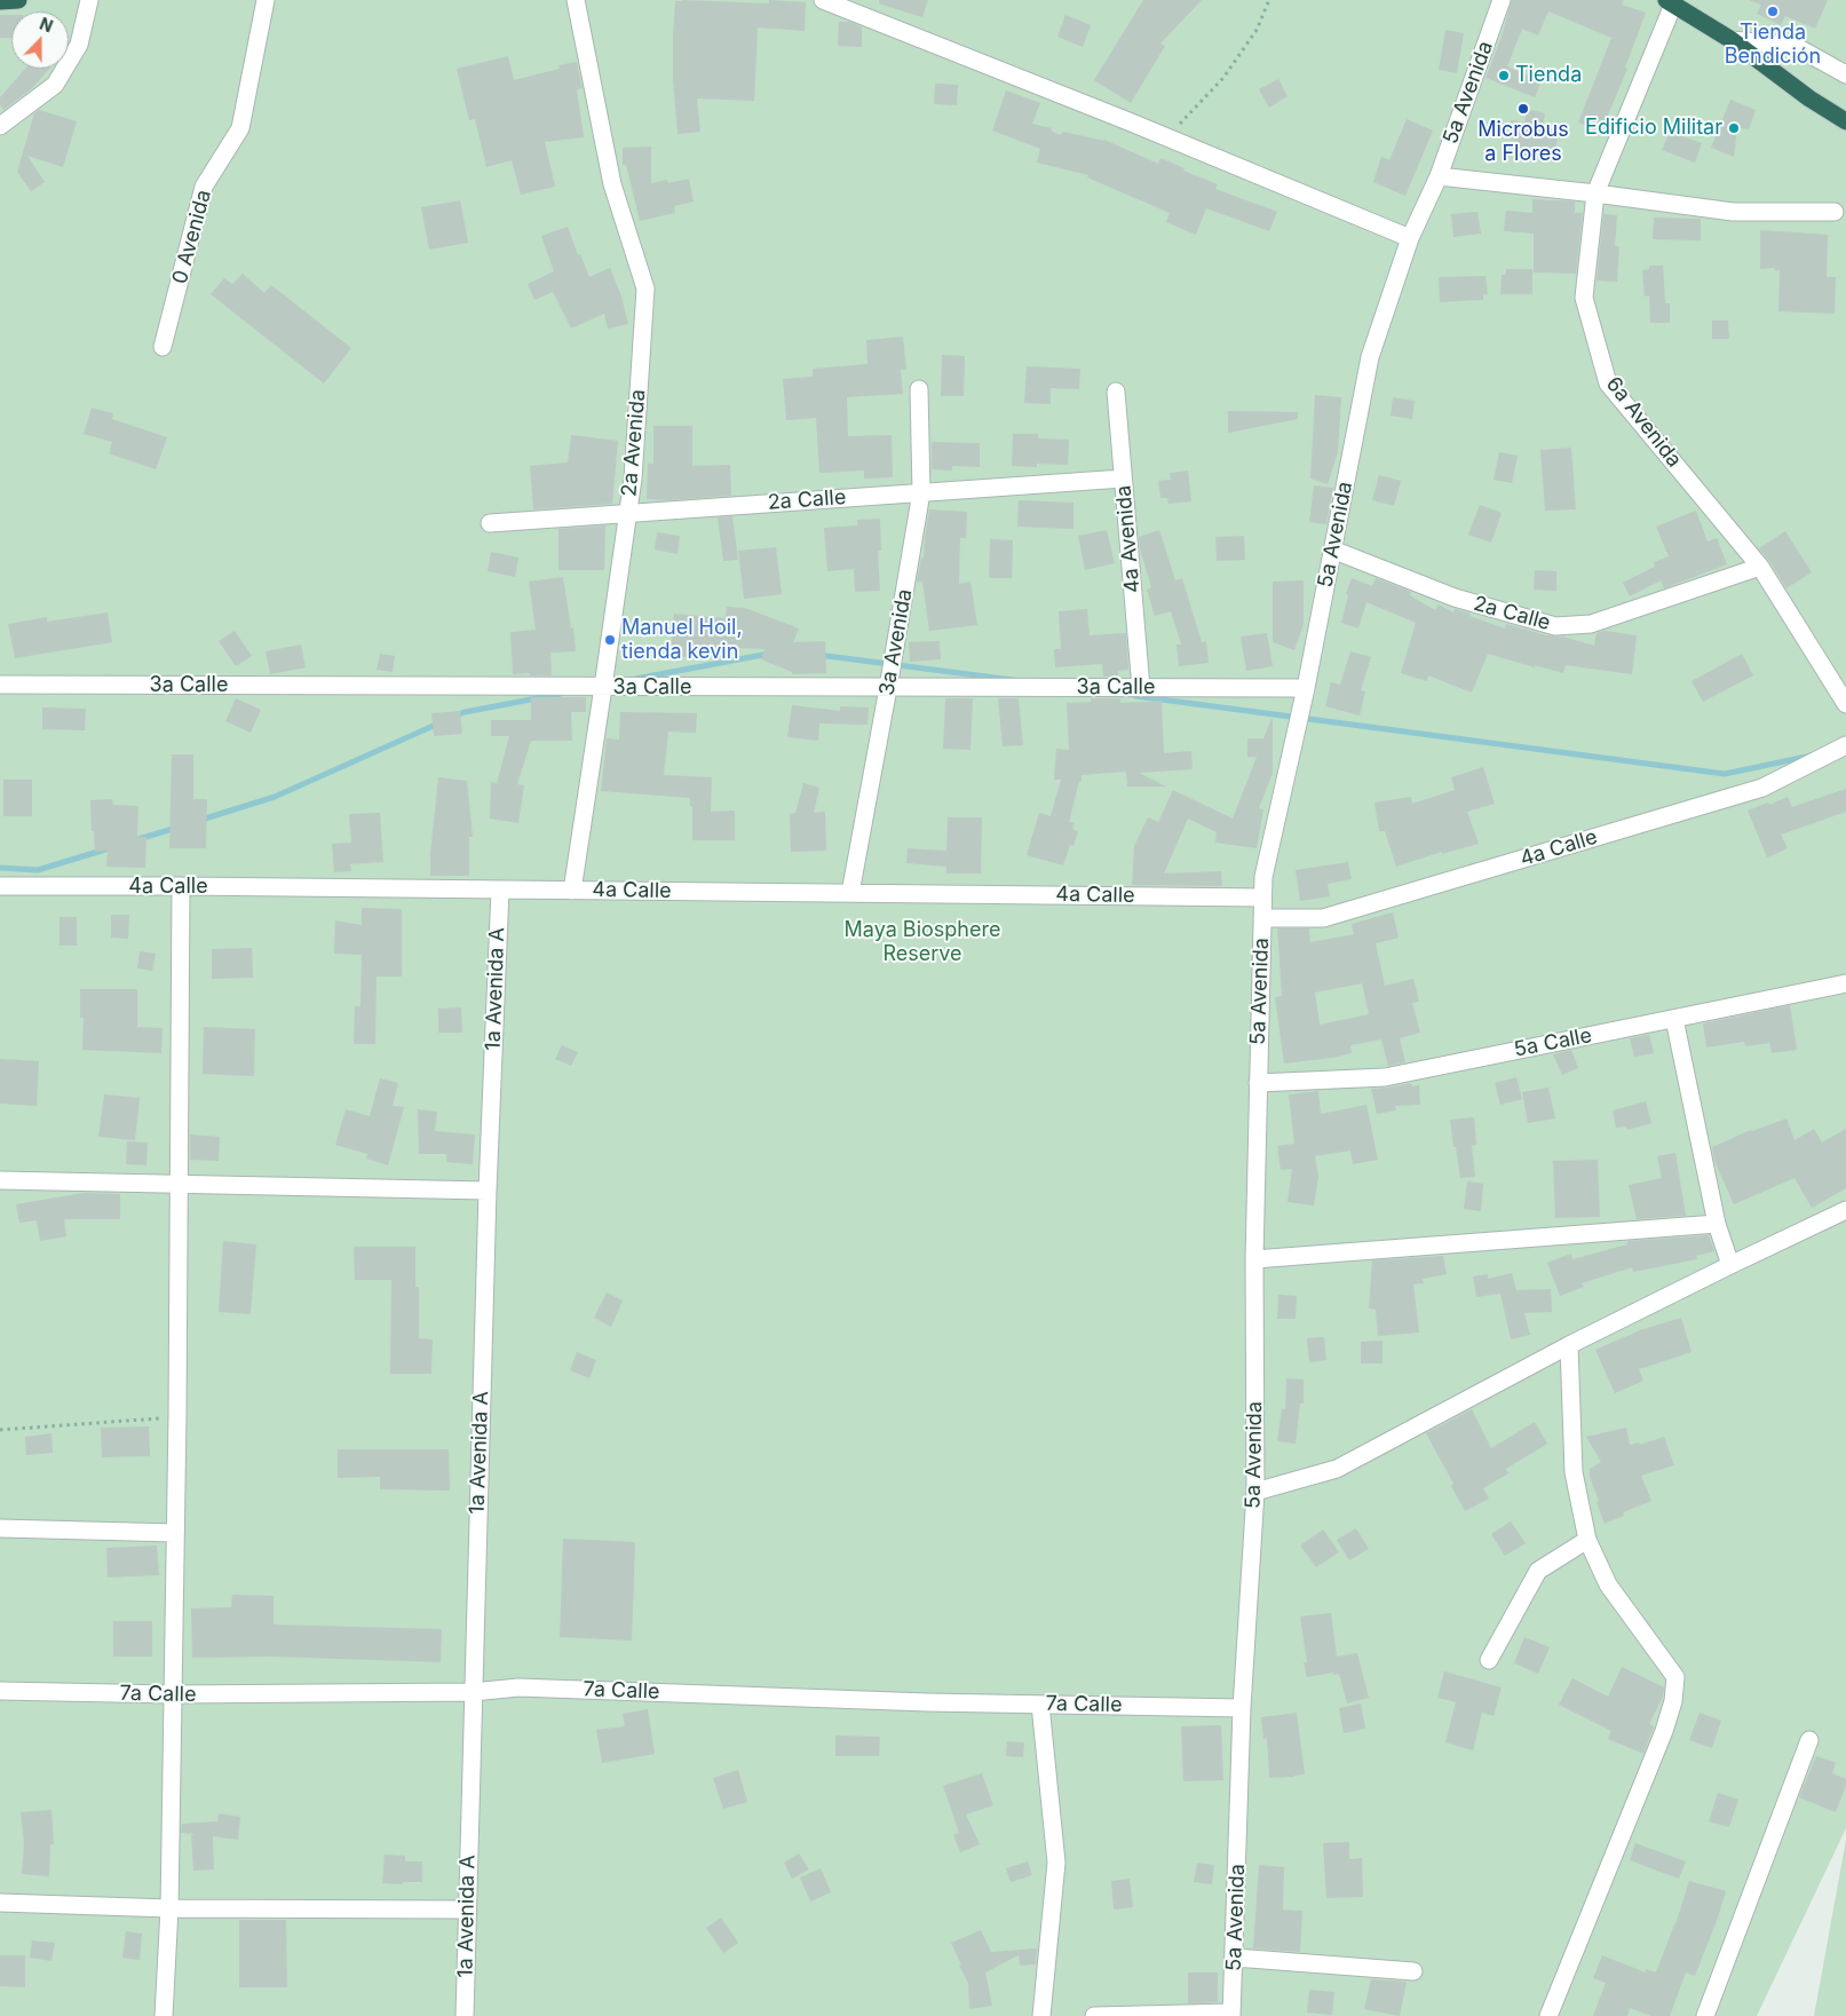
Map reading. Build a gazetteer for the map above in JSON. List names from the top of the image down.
{
  "streets": {
    "street": [
      "5a Avenida",
      "0 Avenida",
      "6a Avenida",
      "2a Avenida",
      "2a Calle",
      "4a Avenida",
      "3a Avenida",
      "3a Calle",
      "4a Calle",
      "1a Avenida A",
      "5a Calle",
      "7a Calle"
    ]
  },
  "crossings": [
    ["5a Avenida", "2a Calle"],
    ["5a Avenida", "3a Calle"],
    ["5a Avenida", "4a Calle"],
    ["5a Avenida", "5a Calle"],
    ["5a Avenida", "7a Calle"],
    ["6a Avenida", "2a Calle"],
    ["2a Avenida", "2a Calle"],
    ["2a Avenida", "3a Calle"],
    ["2a Avenida", "4a Calle"],
    ["2a Calle", "4a Avenida"],
    ["2a Calle", "3a Avenida"],
    ["4a Avenida", "3a Calle"],
    ["3a Avenida", "3a Calle"],
    ["3a Avenida", "4a Calle"],
    ["4a Calle", "1a Avenida A"],
    ["1a Avenida A", "7a Calle"]
  ],
  "parks": ["Maya Biosphere Reserve"],
  "places": [
    "Tienda Bendición",
    "Tienda",
    "Microbus a Flores",
    "Edificio Militar",
    "Manuel Hoil, tienda kevin"
  ],
  "north": "top"
}
